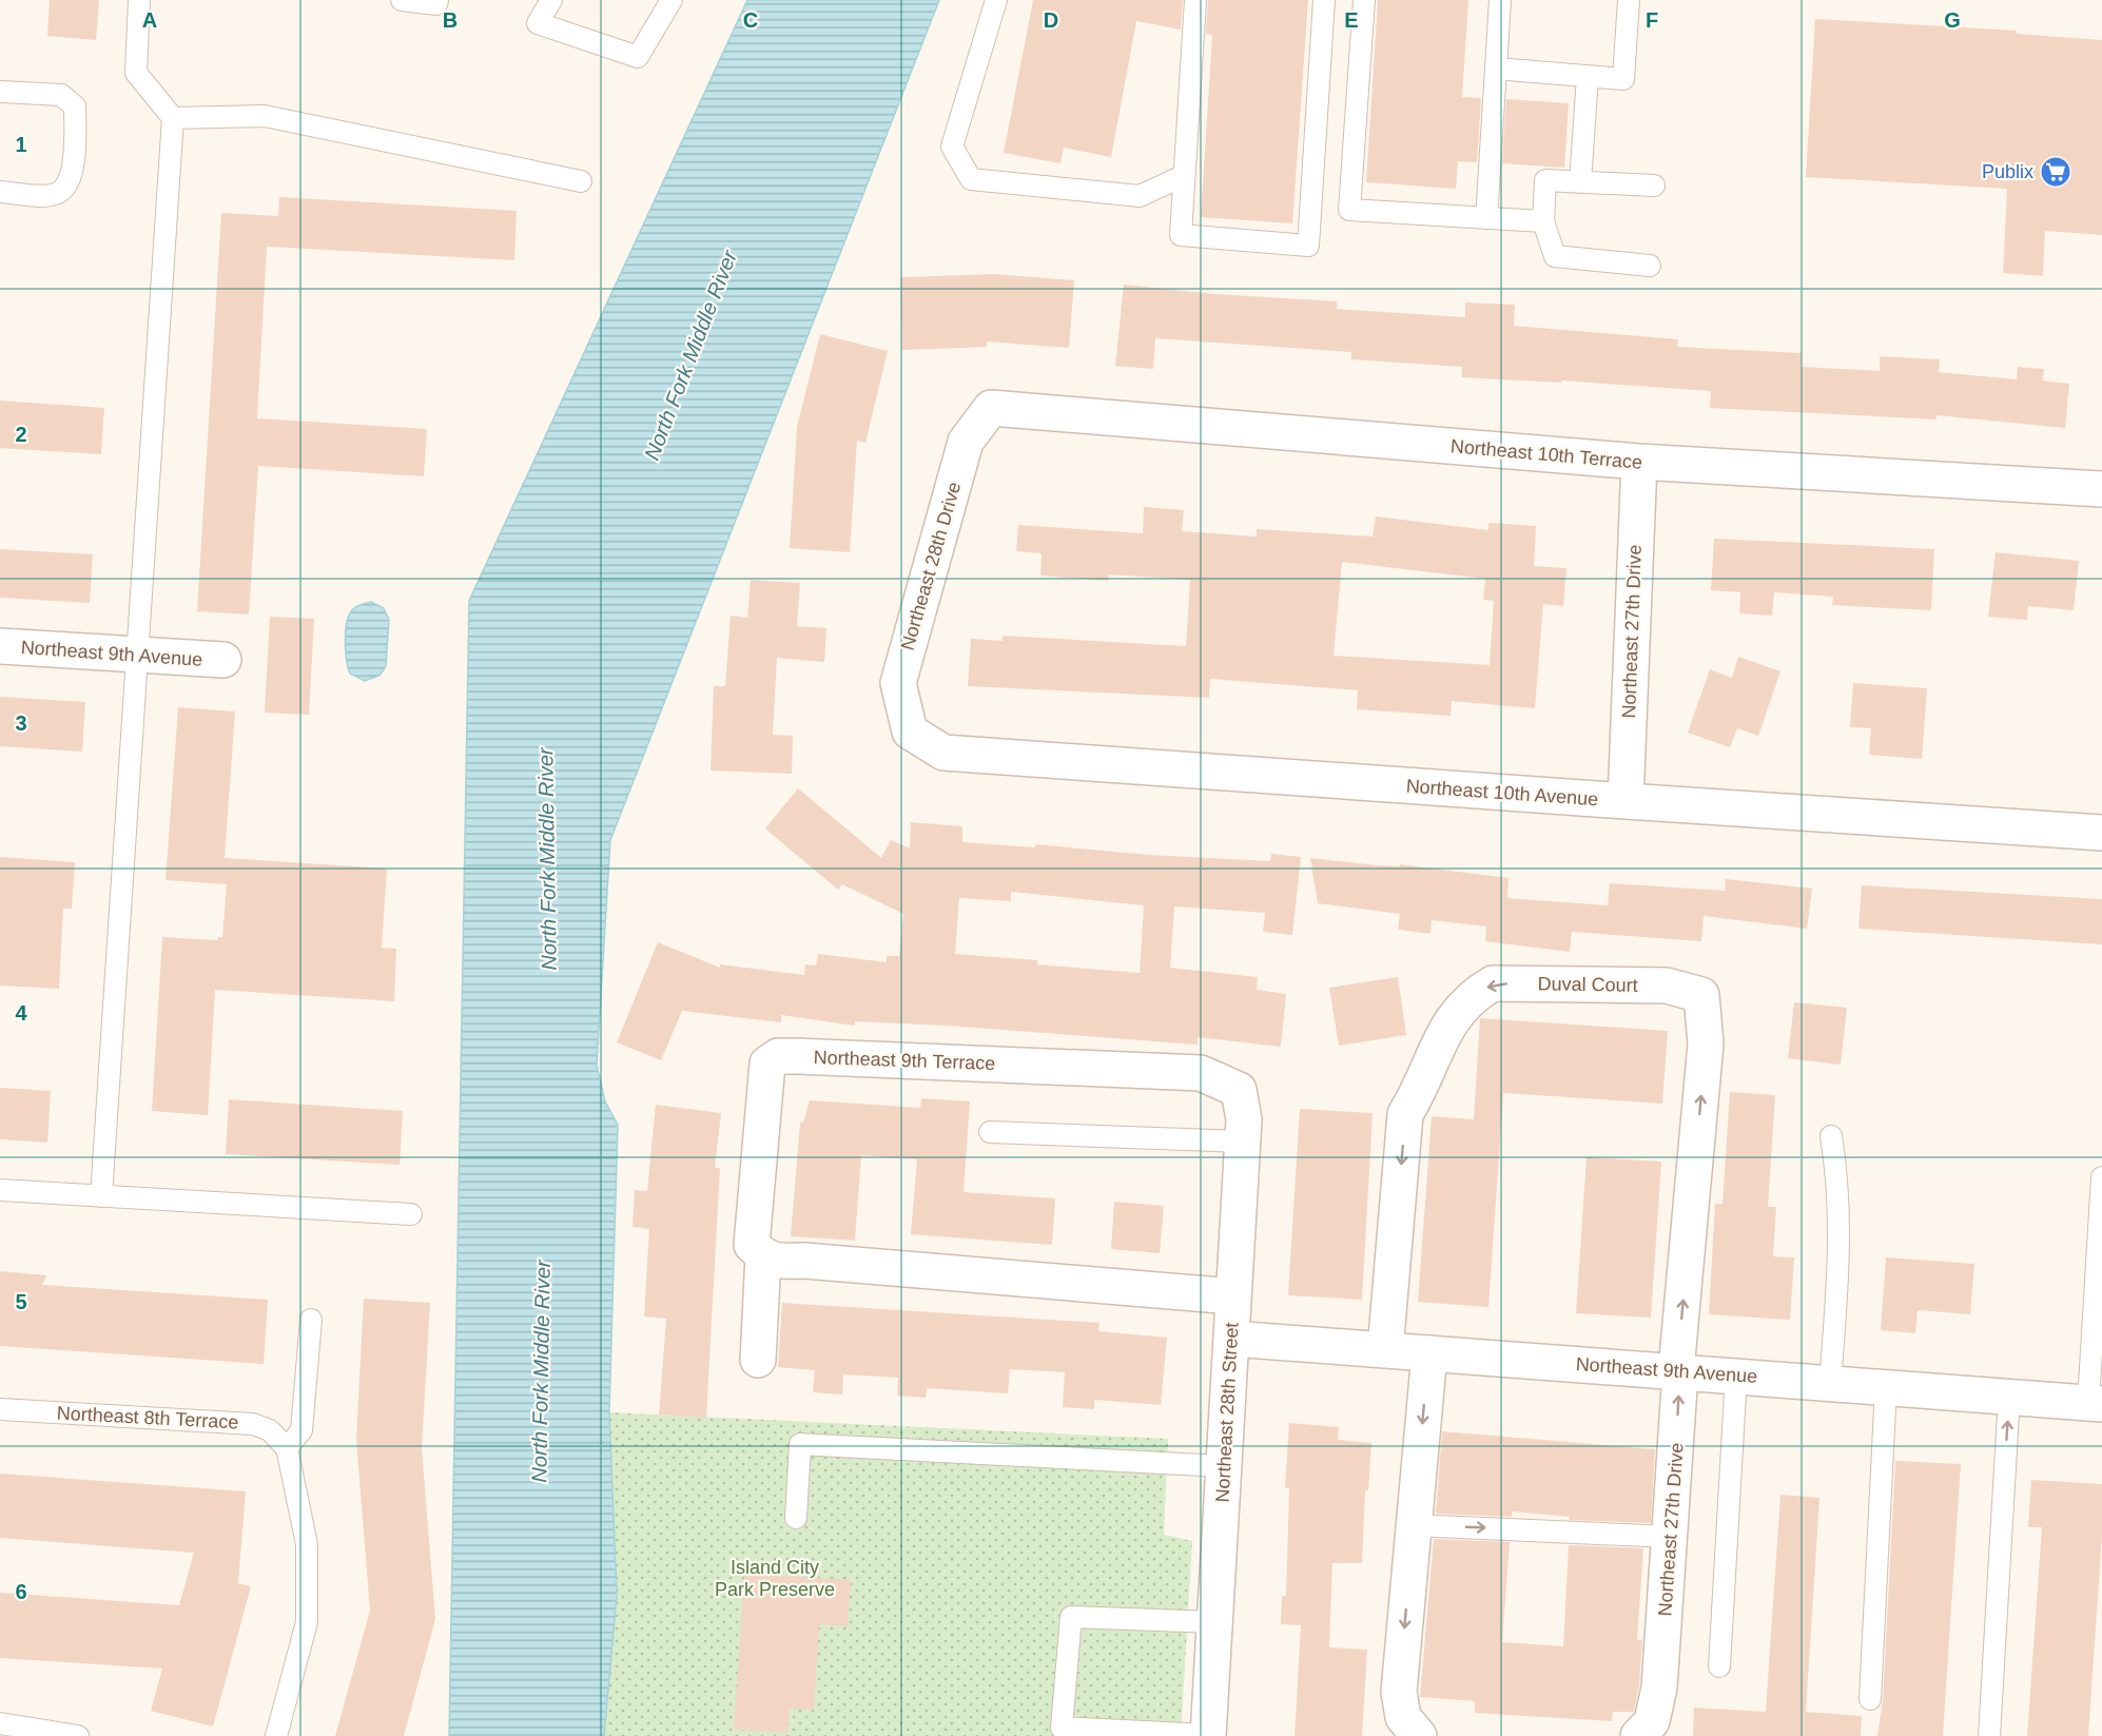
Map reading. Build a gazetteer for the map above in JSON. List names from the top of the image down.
{
  "streets": {
    "street": [
      "Northeast 10th Terrace",
      "Northeast 28th Drive",
      "Northeast 27th Drive",
      "Northeast 9th Avenue",
      "Northeast 10th Avenue",
      "Duval Court",
      "Northeast 9th Terrace",
      "Northeast 28th Street"
    ],
    "lane": ["Northeast 8th Terrace"]
  },
  "crossings": [
    ["Northeast 10th Terrace", "Northeast 28th Drive"],
    ["Northeast 10th Terrace", "Northeast 27th Drive"],
    ["Northeast 28th Drive", "Northeast 10th Avenue"],
    ["Northeast 27th Drive", "Northeast 9th Avenue"],
    ["Northeast 27th Drive", "Northeast 10th Avenue"],
    ["Northeast 27th Drive", "Duval Court"],
    ["Northeast 9th Avenue", "Duval Court"],
    ["Northeast 9th Avenue", "Northeast 28th Street"],
    ["Northeast 9th Terrace", "Northeast 28th Street"]
  ],
  "water": ["North Fork Middle River"],
  "parks": ["Island City Park Preserve"],
  "places": {
    "supermarket": ["Publix"]
  },
  "grid": {
    "columns": [
      "A",
      "B",
      "C",
      "D",
      "E",
      "F",
      "G"
    ],
    "rows": [
      "1",
      "2",
      "3",
      "4",
      "5",
      "6"
    ]
  }
}
